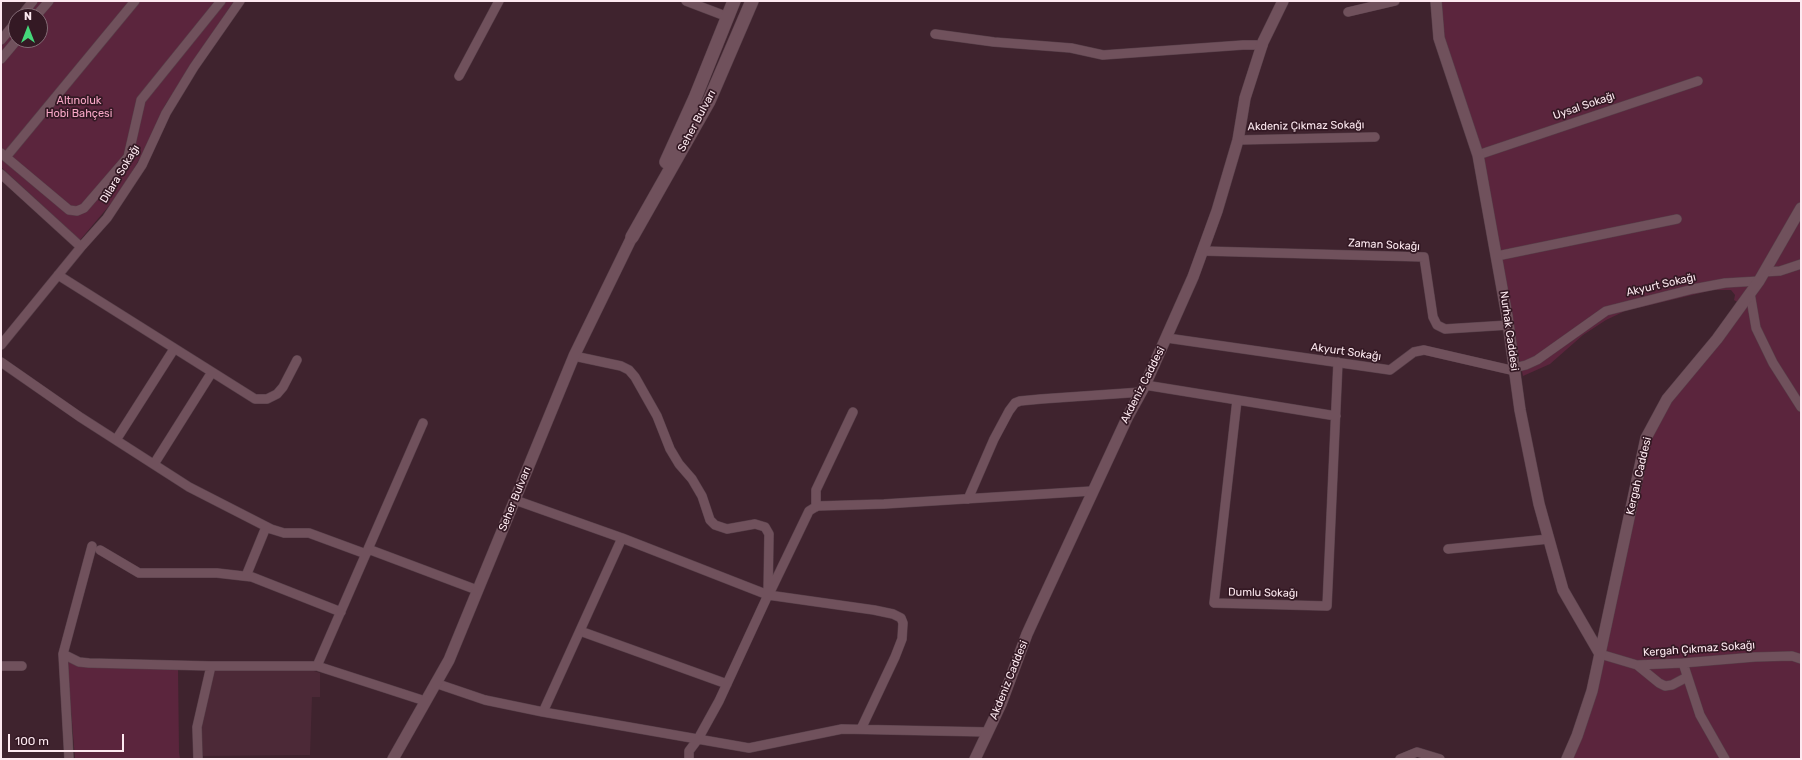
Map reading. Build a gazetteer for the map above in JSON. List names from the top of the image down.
{
  "streets": {
    "main road": ["Seher Bulvarı"],
    "street": [
      "Uysal Sokağı",
      "Akdeniz Çıkmaz Sokağı",
      "Dilara Sokağı",
      "Zaman Sokağı",
      "Akyurt Sokağı",
      "Nurhak Caddesi",
      "Akdeniz Caddesi",
      "Kergah Caddesi",
      "Dumlu Sokağı",
      "Kergah Çıkmaz Sokağı"
    ]
  },
  "crossings": [
    ["Uysal Sokağı", "Nurhak Caddesi"],
    ["Akdeniz Çıkmaz Sokağı", "Akdeniz Caddesi"],
    ["Zaman Sokağı", "Nurhak Caddesi"],
    ["Zaman Sokağı", "Akdeniz Caddesi"],
    ["Akyurt Sokağı", "Nurhak Caddesi"],
    ["Akyurt Sokağı", "Akdeniz Caddesi"],
    ["Akyurt Sokağı", "Kergah Caddesi"],
    ["Akyurt Sokağı", "Dumlu Sokağı"],
    ["Nurhak Caddesi", "Kergah Caddesi"],
    ["Nurhak Caddesi", "Kergah Çıkmaz Sokağı"],
    ["Kergah Caddesi", "Kergah Çıkmaz Sokağı"]
  ],
  "parks": ["Altınoluk Hobi Bahçesi"],
  "scale_bar": "100 m",
  "north": "top"
}
